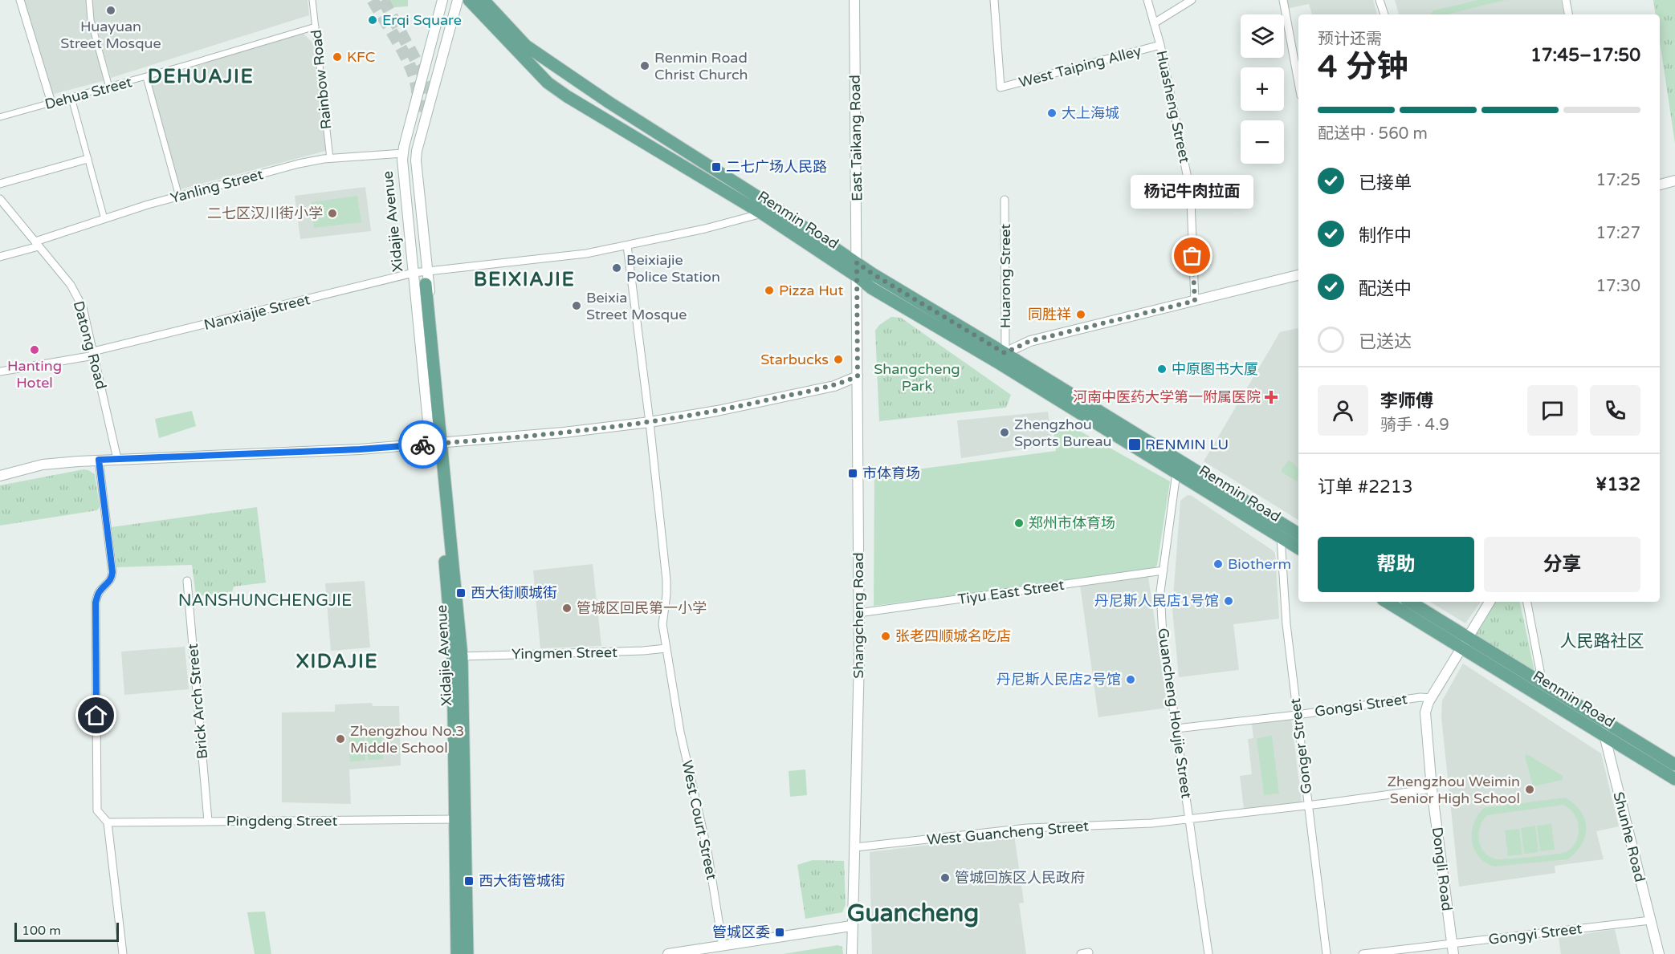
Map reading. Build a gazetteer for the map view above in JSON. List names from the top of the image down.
{
  "streets": {
    "main road": ["Renmin Road", "Xidajie Avenue"],
    "street": [
      "West Taiping Alley",
      "Rainbow Road",
      "Dehua Street",
      "Huasheng Street",
      "East Taikang Road",
      "Yanling Street",
      "Huarong Street",
      "Nanxiajie Street",
      "Datong Road",
      "Tiyu East Street",
      "Shangcheng Road",
      "Yingmen Street",
      "Brick Arch Street",
      "Gongsi Street",
      "Guancheng Houjie Street",
      "Gonger Street",
      "West Court Street",
      "Pingdeng Street",
      "West Guancheng Street",
      "Shunhe Road",
      "Dongli Road",
      "Gongyi Street"
    ]
  },
  "crossings": [
    ["West Taiping Alley", "Huasheng Street"],
    ["Rainbow Road", "Dehua Street"],
    ["Rainbow Road", "Yanling Street"],
    ["East Taikang Road", "Renmin Road"],
    ["East Taikang Road", "Shangcheng Road"],
    ["Yanling Street", "Xidajie Avenue"],
    ["Yanling Street", "Datong Road"],
    ["Renmin Road", "Huarong Street"],
    ["Renmin Road", "Nanxiajie Street"],
    ["Renmin Road", "Shangcheng Road"],
    ["Renmin Road", "Guancheng Houjie Street"],
    ["Renmin Road", "Gonger Street"],
    ["Renmin Road", "Shunhe Road"],
    ["Renmin Road", "Dongli Road"],
    ["Xidajie Avenue", "Nanxiajie Street"],
    ["Xidajie Avenue", "Yingmen Street"],
    ["Xidajie Avenue", "Pingdeng Street"],
    ["Nanxiajie Street", "Datong Road"],
    ["Nanxiajie Street", "West Court Street"],
    ["Tiyu East Street", "Shangcheng Road"],
    ["Tiyu East Street", "Guancheng Houjie Street"],
    ["Shangcheng Road", "West Guancheng Street"],
    ["Yingmen Street", "West Court Street"],
    ["Brick Arch Street", "Pingdeng Street"],
    ["Gongsi Street", "Guancheng Houjie Street"],
    ["Gongsi Street", "Gonger Street"],
    ["Gongsi Street", "Dongli Road"],
    ["Guancheng Houjie Street", "West Guancheng Street"],
    ["Gonger Street", "West Guancheng Street"],
    ["West Guancheng Street", "Dongli Road"],
    ["Shunhe Road", "Gongyi Street"],
    ["Dongli Road", "Gongyi Street"]
  ],
  "districts": [
    "DEHUAJIE",
    "BEIXIAJIE",
    "NANSHUNCHENGJIE",
    "人民路社区",
    "XIDAJIE",
    "Guancheng"
  ],
  "parks": ["Shangcheng Park"],
  "places": {
    "other": [
      "Huayuan Street Mosque",
      "Erqi Square",
      "KFC",
      "Renmin Road Christ Church",
      "大上海城",
      "二七区汉川街小学",
      "杨记牛肉拉面",
      "Beixiajie Police Station",
      "Pizza Hut",
      "Beixia Street Mosque",
      "同胜祥",
      "Hanting Hotel",
      "Starbucks",
      "中原图书大厦",
      "Zhengzhou Sports Bureau",
      "郑州市体育场",
      "Biotherm",
      "丹尼斯人民店1号馆",
      "管城区回民第一小学",
      "张老四顺城名吃店",
      "丹尼斯人民店2号馆",
      "Zhengzhou No.3 Middle School",
      "Zhengzhou Weimin Senior High School",
      "管城回族区人民政府"
    ],
    "transit": [
      "二七广场人民路",
      "RENMIN LU",
      "市体育场",
      "西大街顺城街",
      "西大街管城街",
      "管城区委"
    ],
    "health": ["河南中医药大学第一附属医院"]
  },
  "scale_bar": "100 m",
  "page": {
    "map_buttons": ["+", "−"],
    "heading": ["4 分钟", "预计还需", "17:45–17:50"],
    "panel": [
      "李师傅",
      "骑手 · 4.9",
      "订单 #2213",
      "¥132"
    ],
    "bar": "配送中 · 560 m",
    "list": [
      ["已接单", "17:25"],
      ["制作中", "17:27"],
      ["配送中", "17:30"],
      "已送达"
    ],
    "bubble": "杨记牛肉拉面",
    "buttons": ["帮助", "分享"],
    "scale": "100 m"
  }
}
